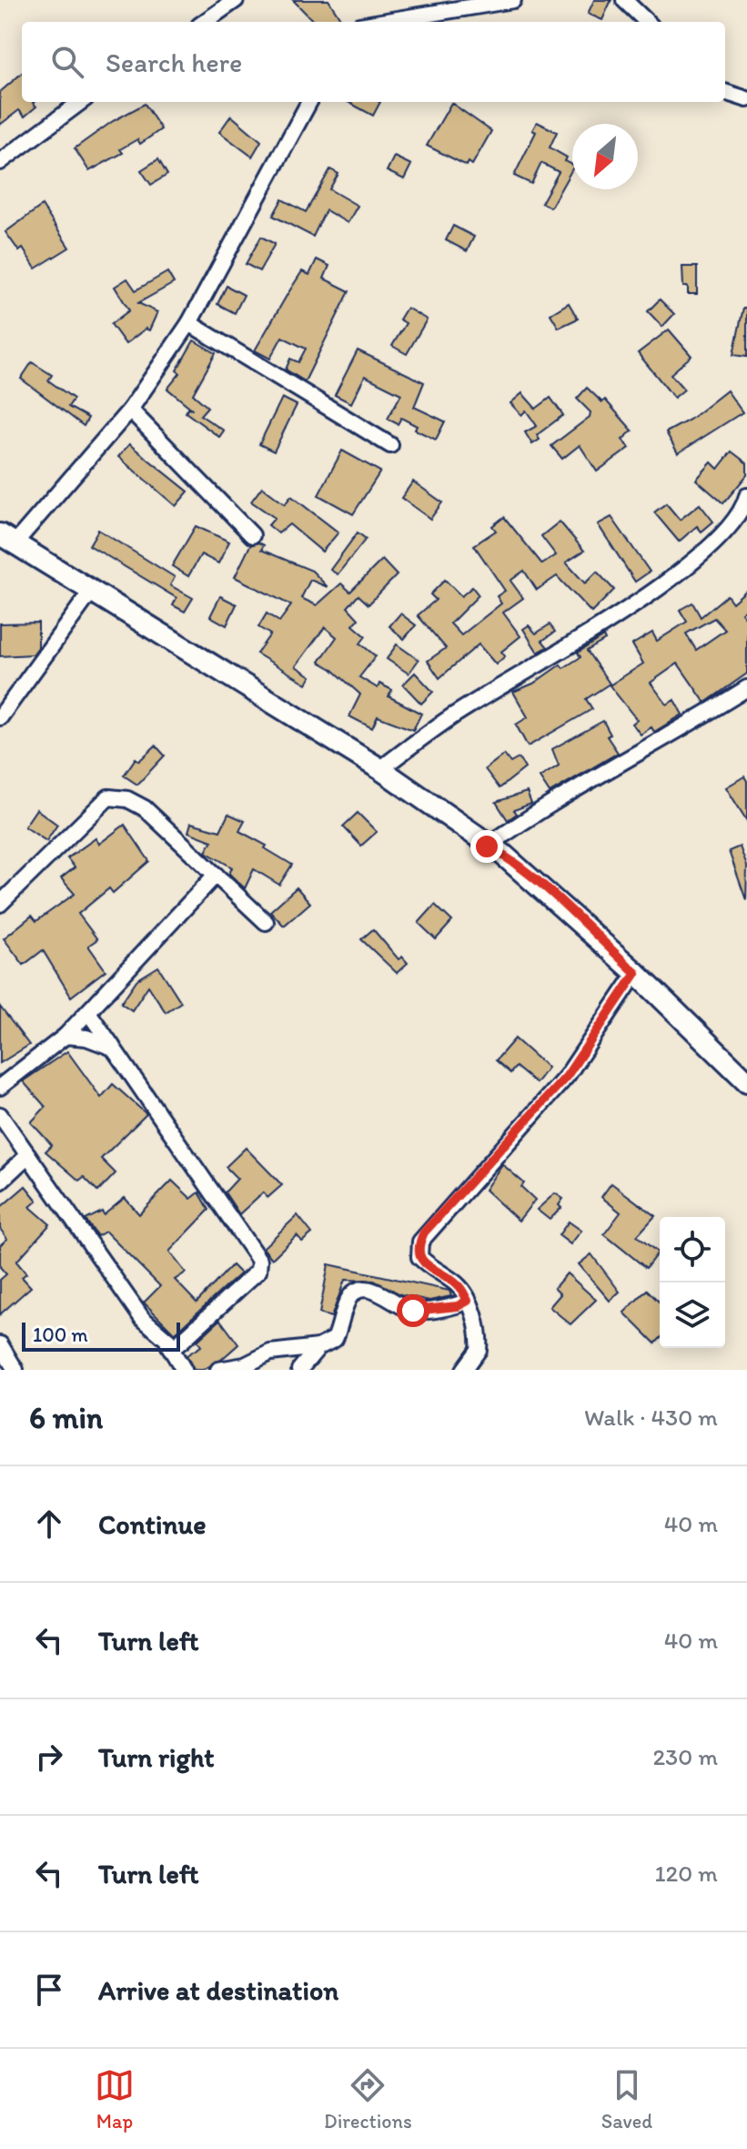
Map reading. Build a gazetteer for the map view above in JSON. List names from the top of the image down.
{
  "scale_bar": "100 m",
  "north": "bottom left",
  "page": {
    "search": "Search here",
    "scale": "100 m",
    "heading": ["6 min", "Walk · 430 m"],
    "list": [
      ["Continue", "40 m"],
      ["Turn left", "40 m"],
      ["Turn right", "230 m"],
      ["Turn left", "120 m"],
      "Arrive at destination"
    ],
    "nav": ["Map", "Directions", "Saved"]
  }
}
